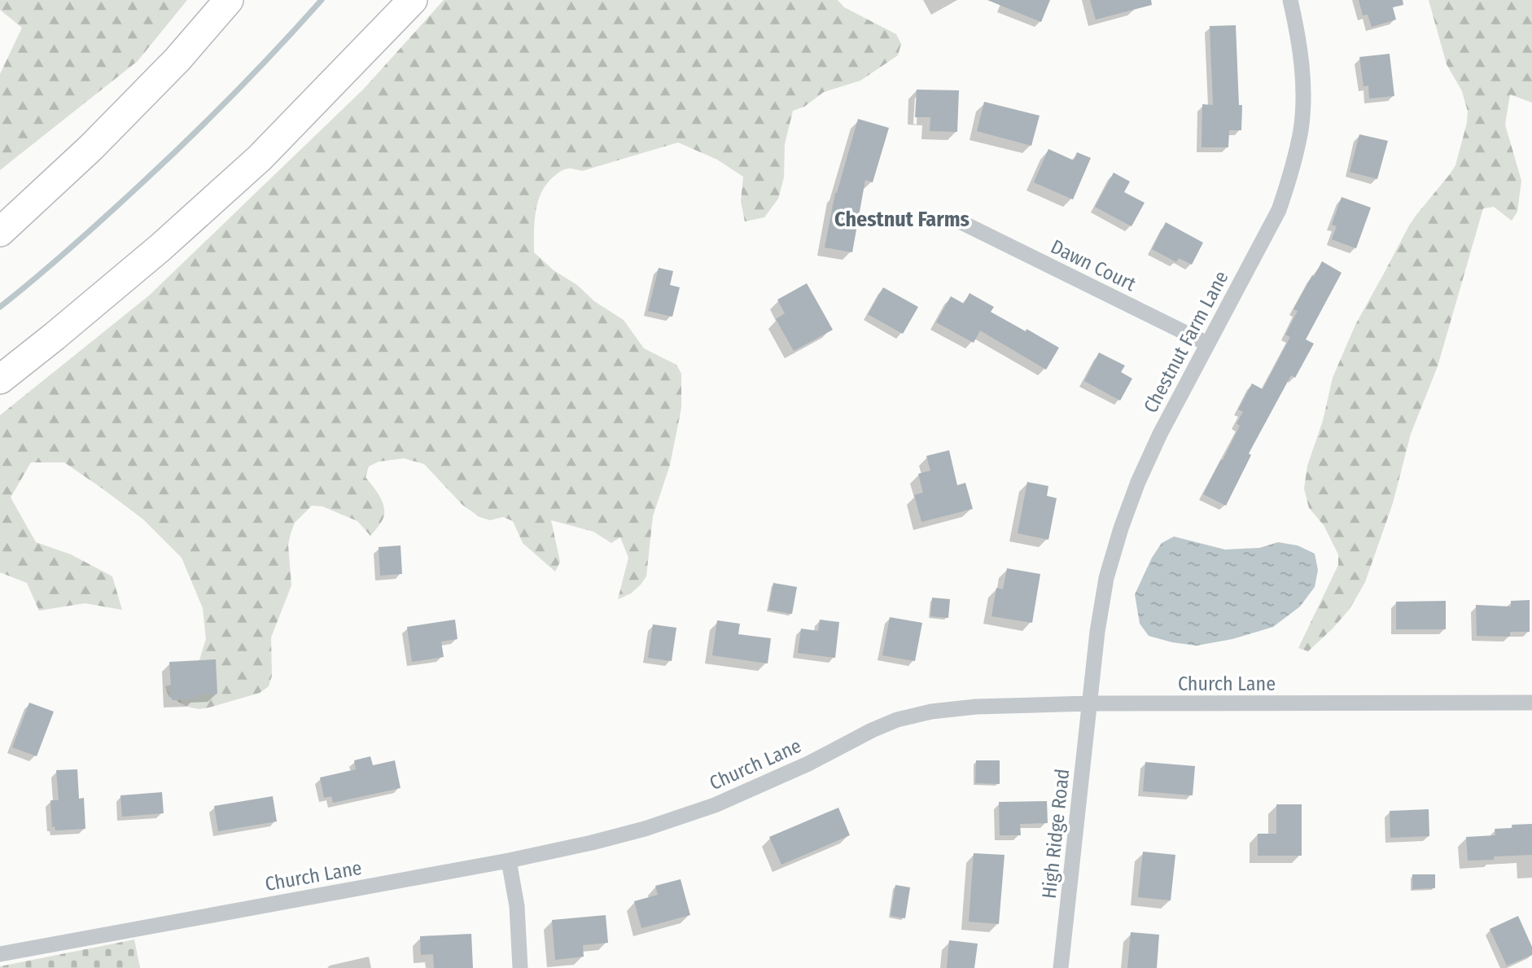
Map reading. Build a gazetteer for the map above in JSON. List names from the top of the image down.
{
  "streets": {
    "street": [
      "Dawn Court",
      "Chestnut Farm Lane",
      "Church Lane",
      "High Ridge Road"
    ]
  },
  "crossings": [
    ["Dawn Court", "Chestnut Farm Lane"],
    ["Chestnut Farm Lane", "Church Lane"],
    ["Chestnut Farm Lane", "High Ridge Road"],
    ["Church Lane", "High Ridge Road"]
  ],
  "districts": ["Chestnut Farms"]
}
